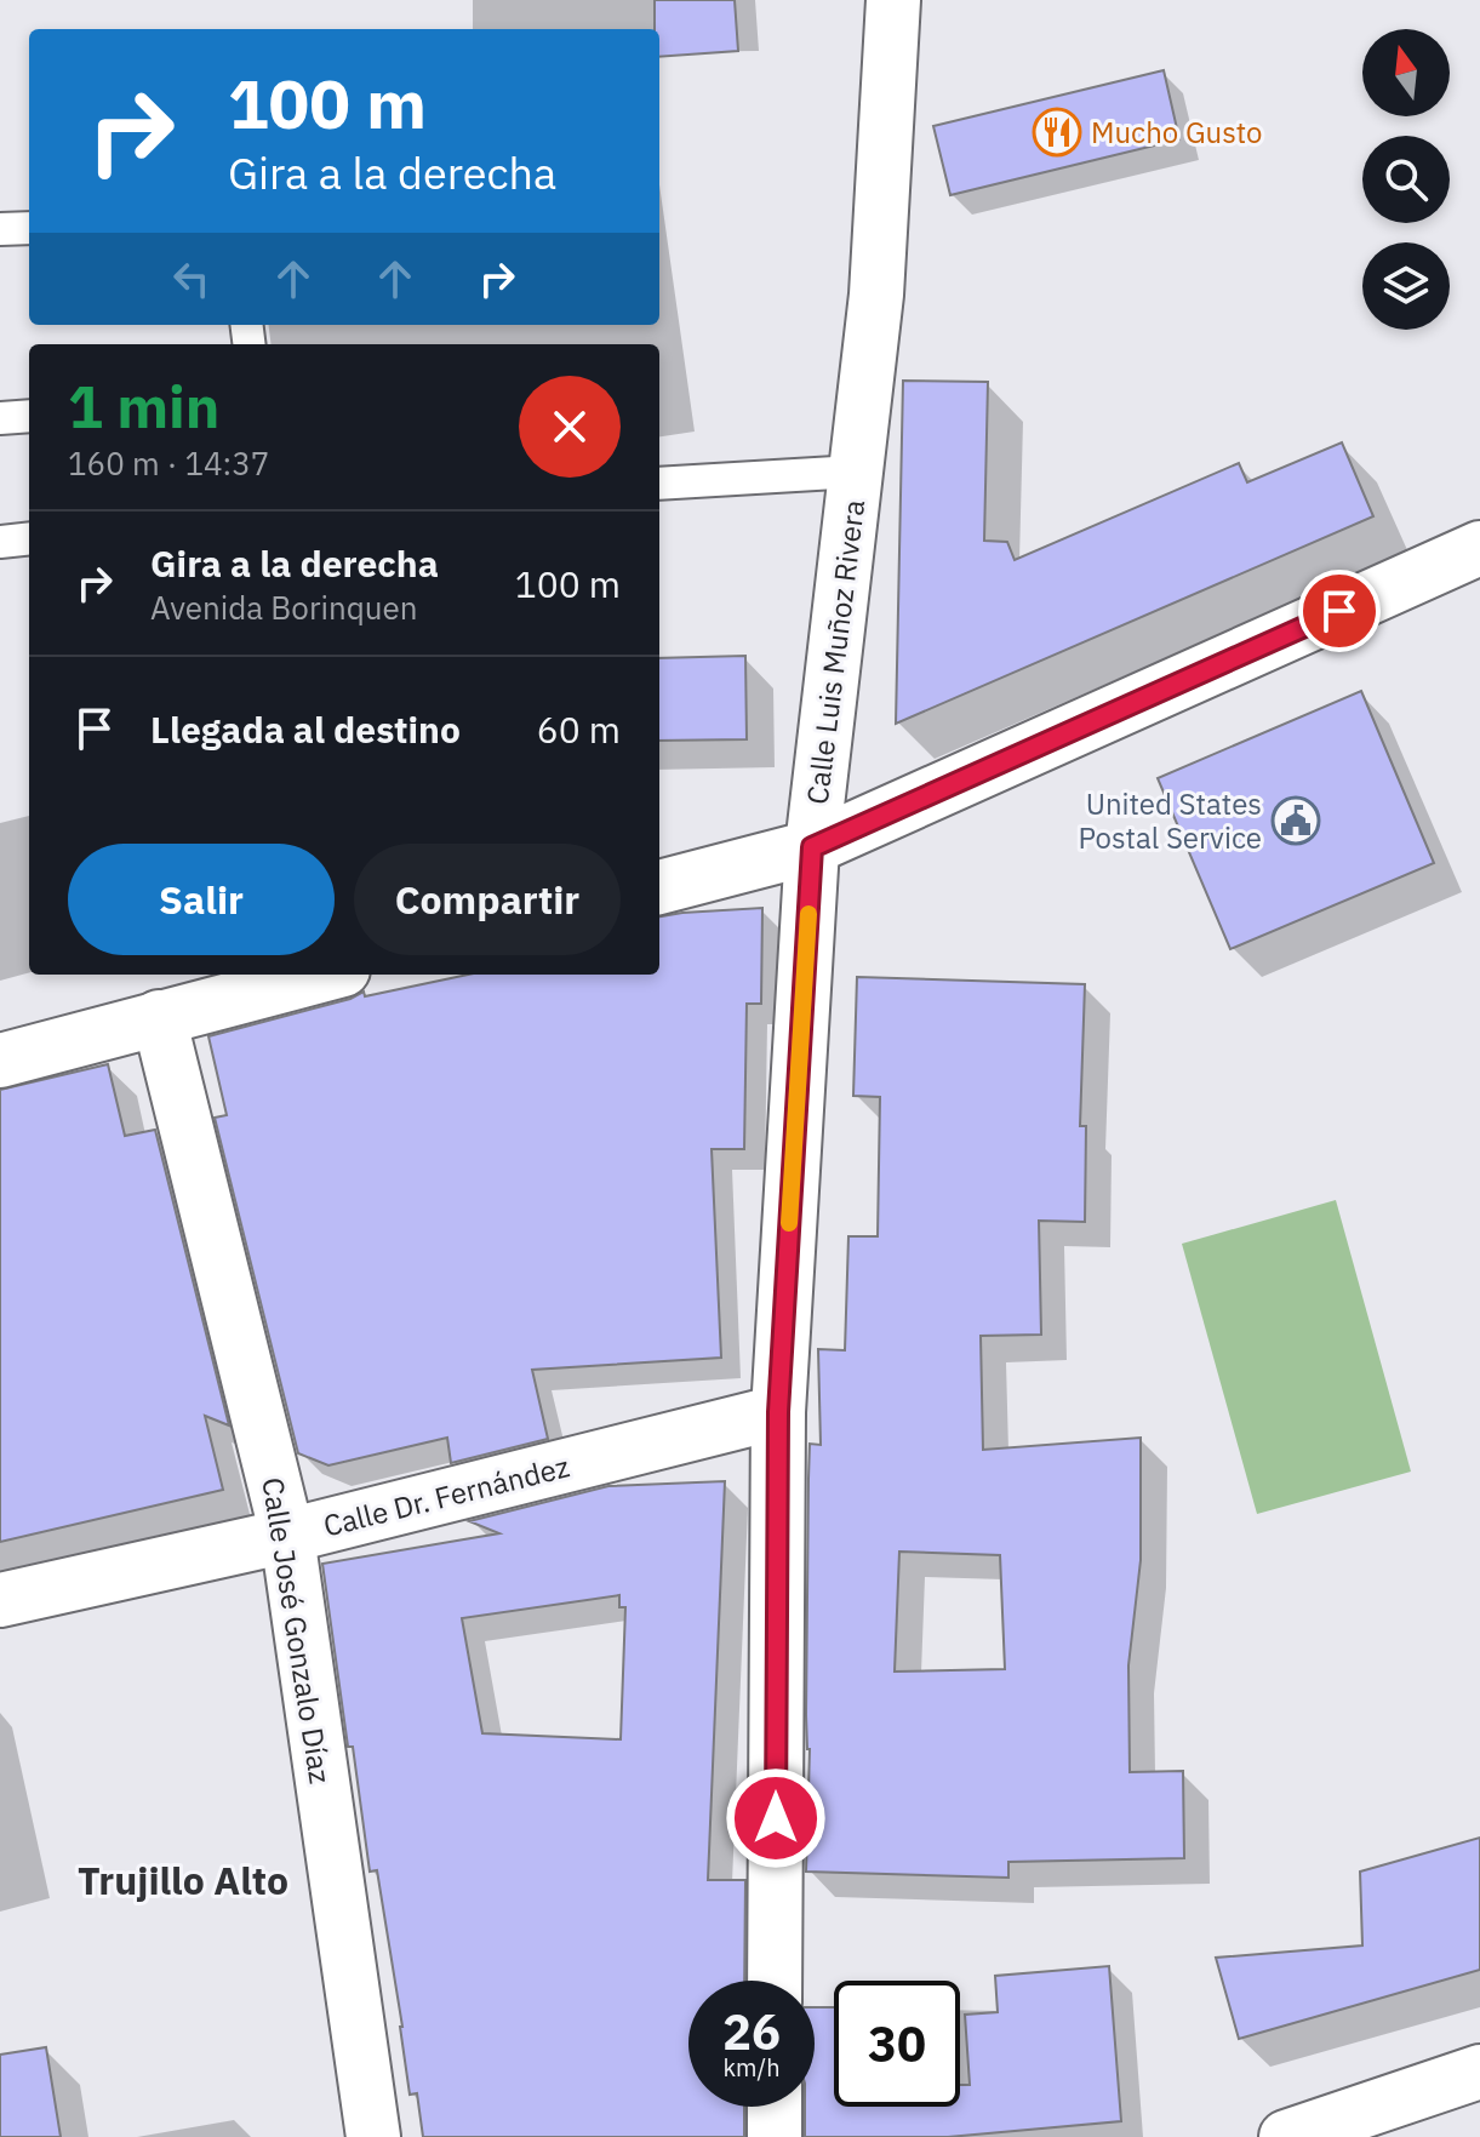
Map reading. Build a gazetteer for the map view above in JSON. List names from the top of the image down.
{
  "streets": {
    "street": ["Calle Luis Muñoz Rivera", "Calle Dr. Fernández", "Calle José Gonzalo Díaz"]
  },
  "crossings": [
    ["Calle Luis Muñoz Rivera", "Calle Dr. Fernández"],
    ["Calle Dr. Fernández", "Calle José Gonzalo Díaz"]
  ],
  "districts": ["Trujillo Alto"],
  "places": {
    "restaurant": ["Mucho Gusto"],
    "public building": ["United States Postal Service"]
  },
  "north": "top",
  "page": {
    "turn": ["100 m", "Gira a la derecha"],
    "heading": ["1 min", "160 m · 14:37"],
    "list": [
      {
        "name": "Gira a la derecha",
        "note": "Avenida Borinquen",
        "value": "100 m"
      },
      {
        "name": "Llegada al destino",
        "value": "60 m"
      }
    ],
    "buttons": ["Salir", "Compartir"],
    "speed": "26 km/h",
    "limit": "30"
  }
}
